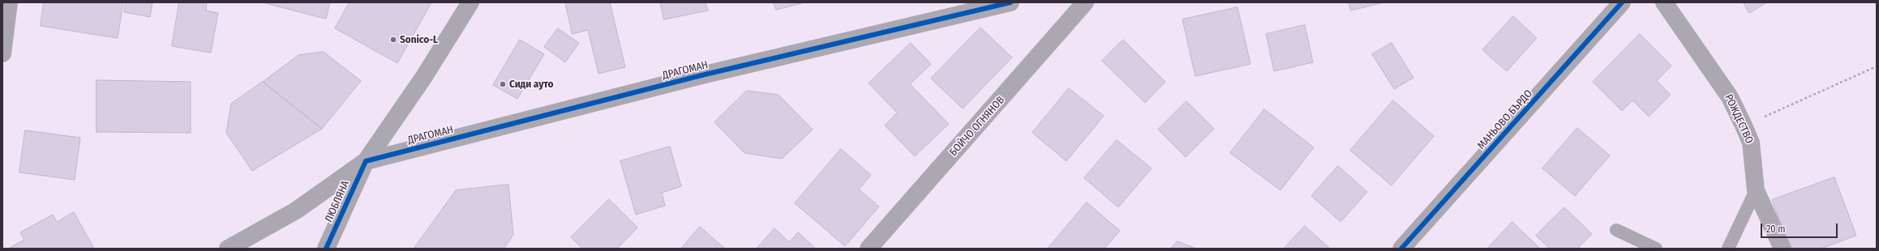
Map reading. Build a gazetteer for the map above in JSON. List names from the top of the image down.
{
  "streets": {
    "street": [
      "ДРАГОМАН",
      "РОЖДЕСТВО",
      "МАНЬОВО БЪРДО",
      "БОЙЧО ОГНЯНОВ",
      "ЛЮБЛЯНА"
    ]
  },
  "crossings": [
    ["ДРАГОМАН", "ЛЮБЛЯНА"]
  ],
  "places": ["Sonico-L", "Сиди ауто"],
  "scale_bar": "20 m"
}
